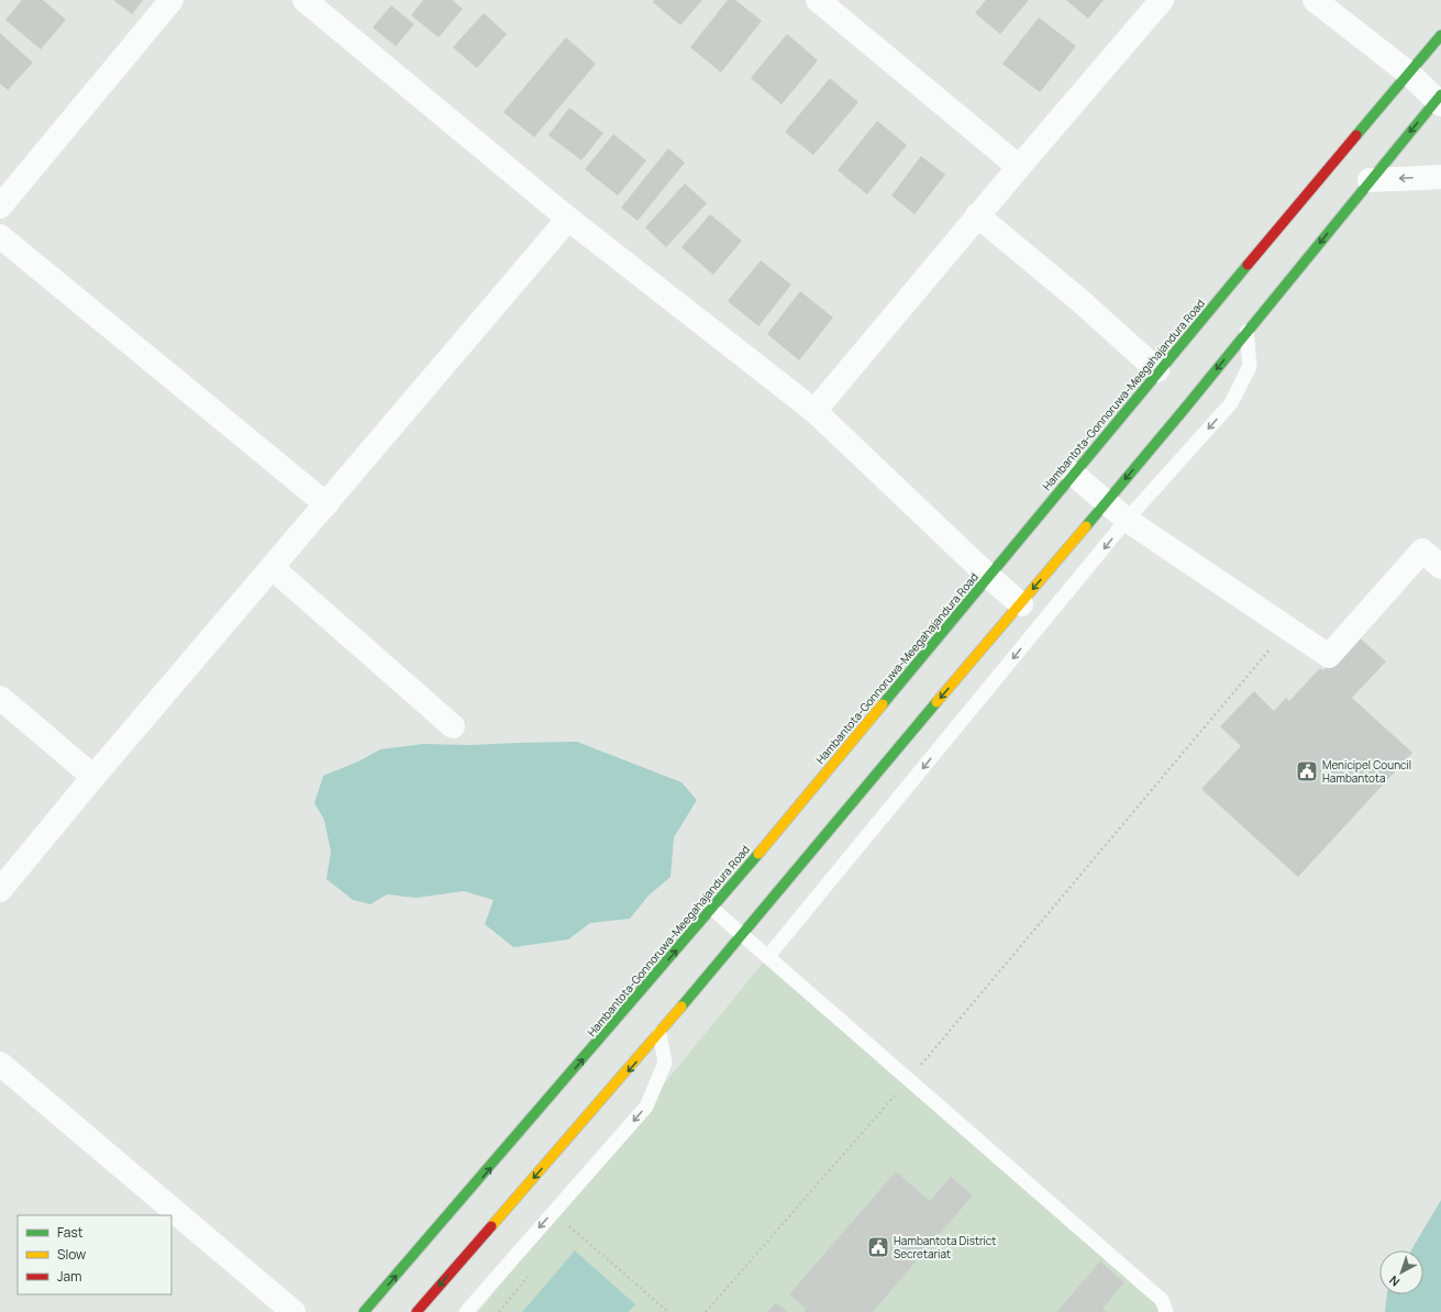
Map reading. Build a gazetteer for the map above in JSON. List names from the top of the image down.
{
  "streets": {
    "main road": ["Hambantota-Gonnoruwa-Meegahajandura Road"]
  },
  "places": {
    "public building": ["Menicipel Council Hambantota", "Hambantota District Secretariat"]
  },
  "legend": ["Fast", "Slow", "Jam"],
  "north": "bottom left"
}
